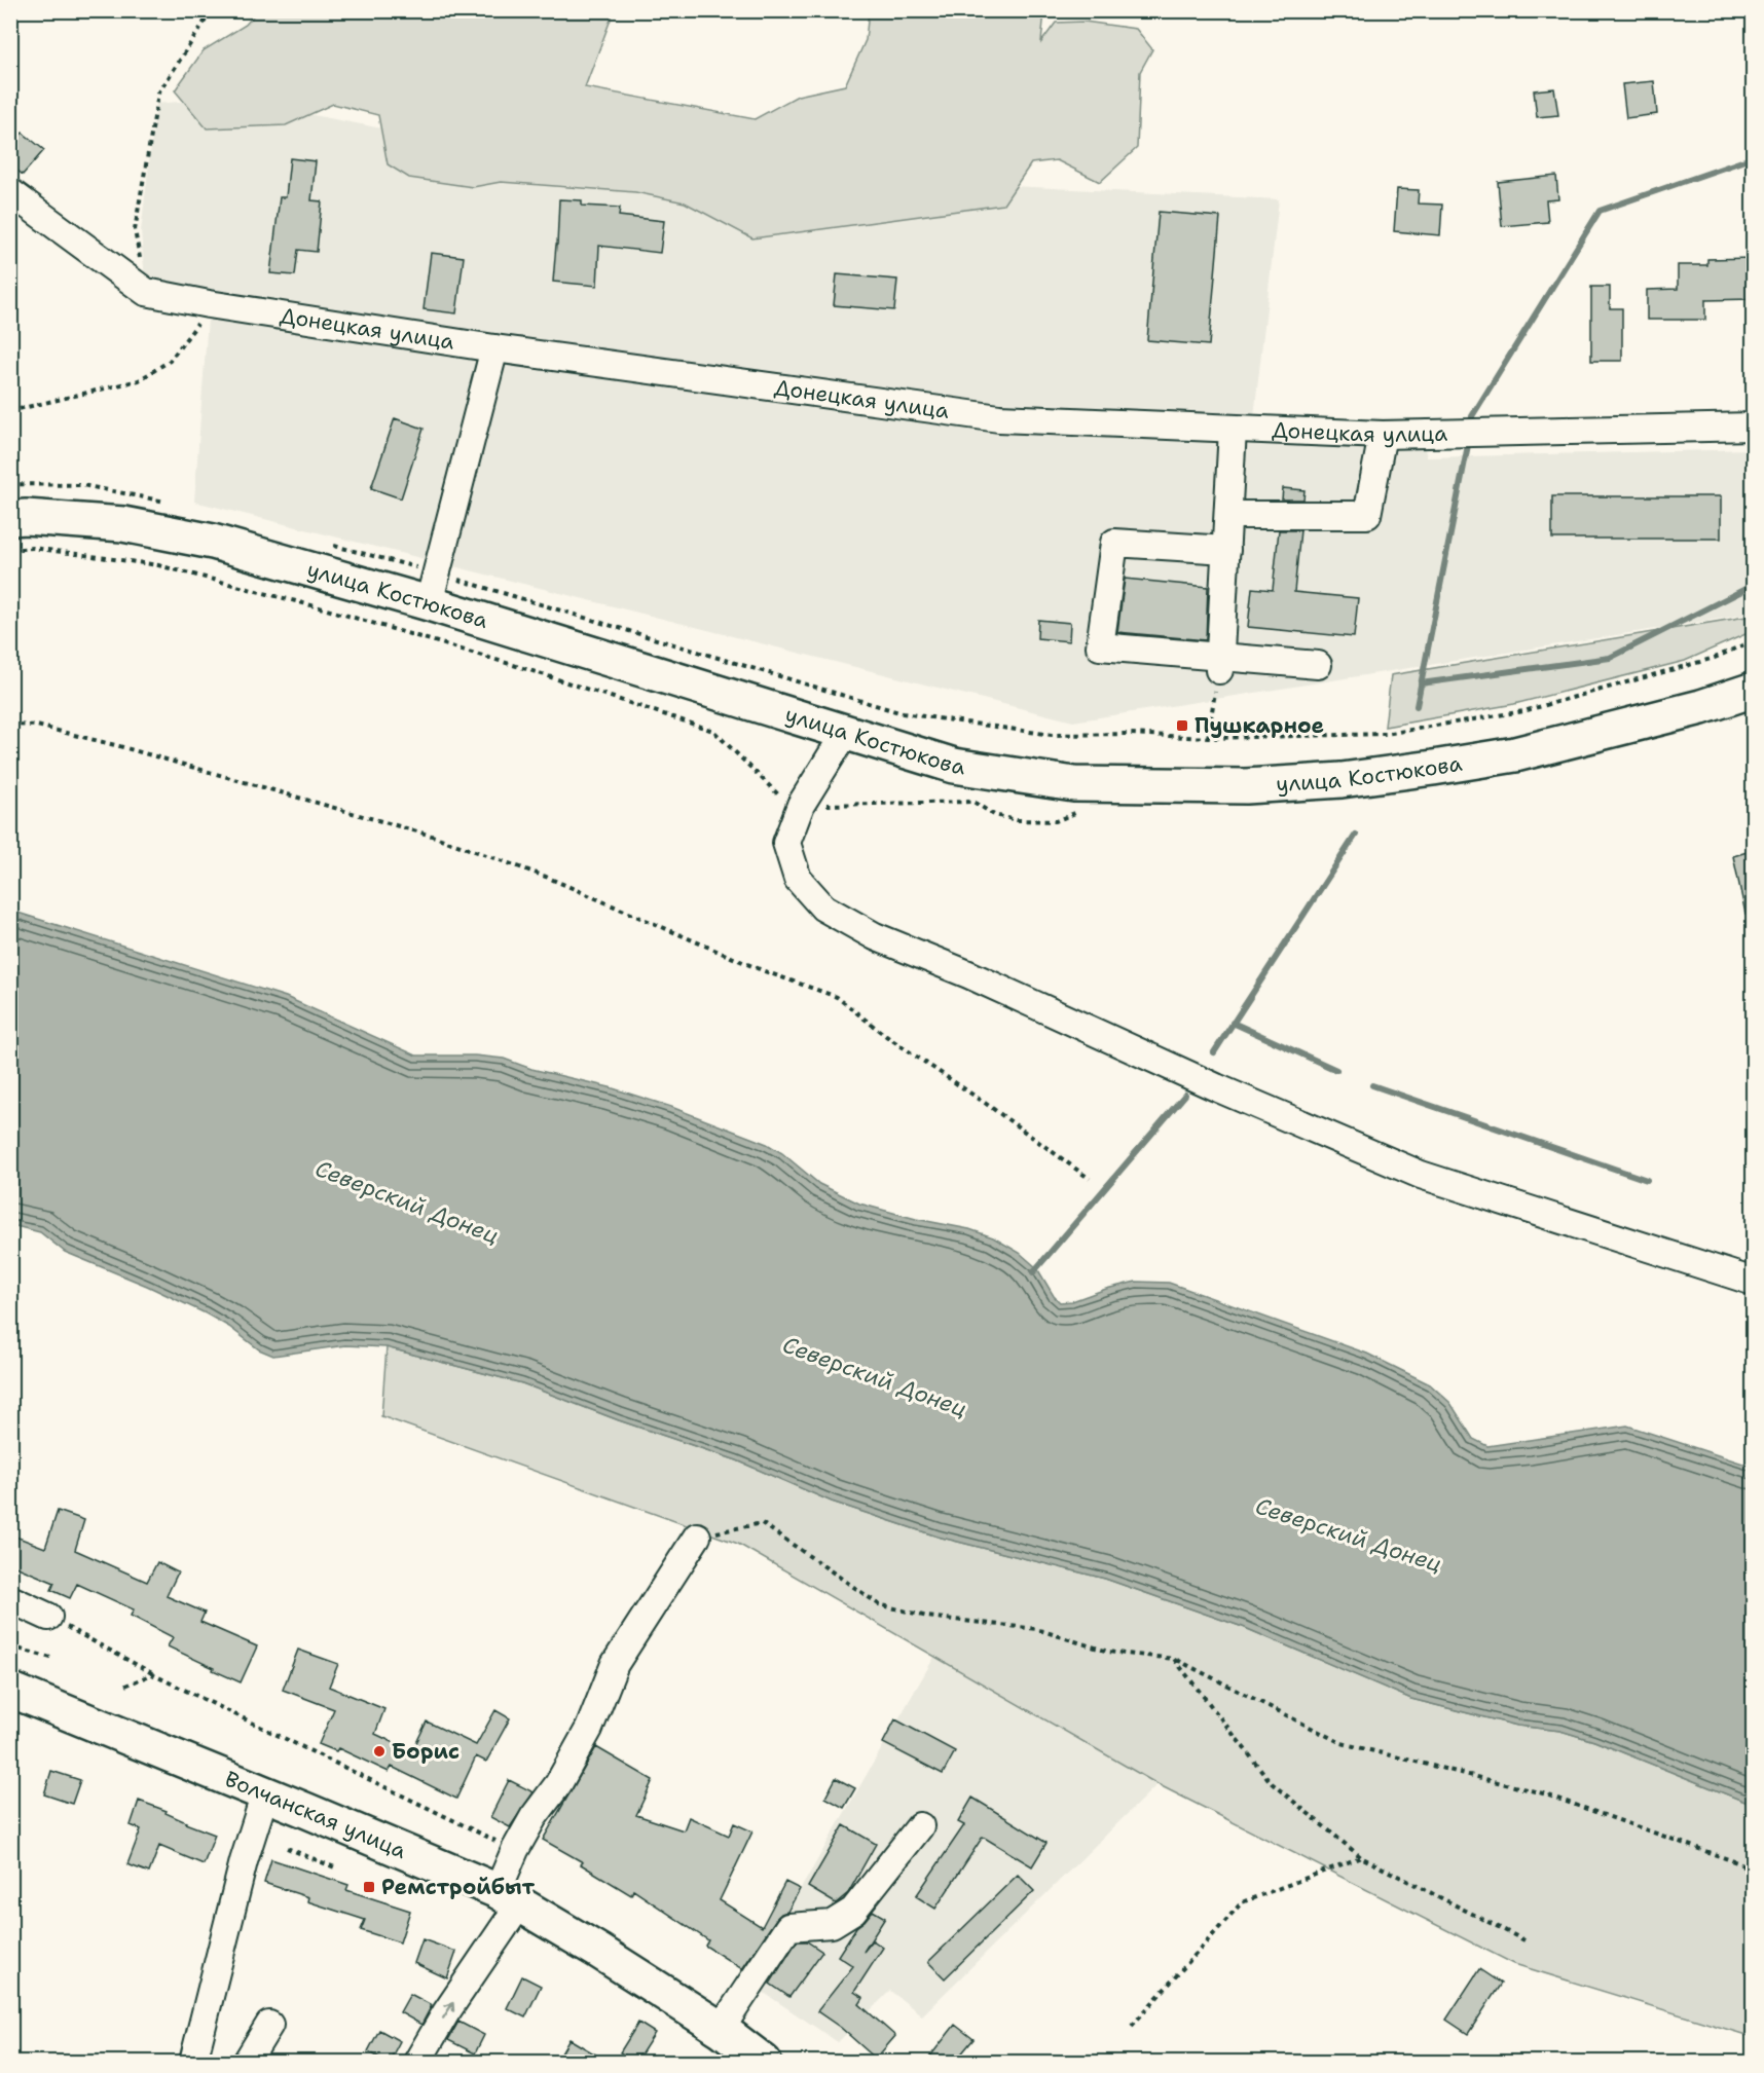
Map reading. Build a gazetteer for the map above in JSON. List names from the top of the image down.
{
  "streets": {
    "main road": ["улица Костюкова", "Волчанская улица"],
    "street": ["Донецкая улица"]
  },
  "water": ["Северский Донец"],
  "places": {
    "transit": ["Пушкарное", "Ремстройбыт"],
    "other": ["Борис"]
  }
}
